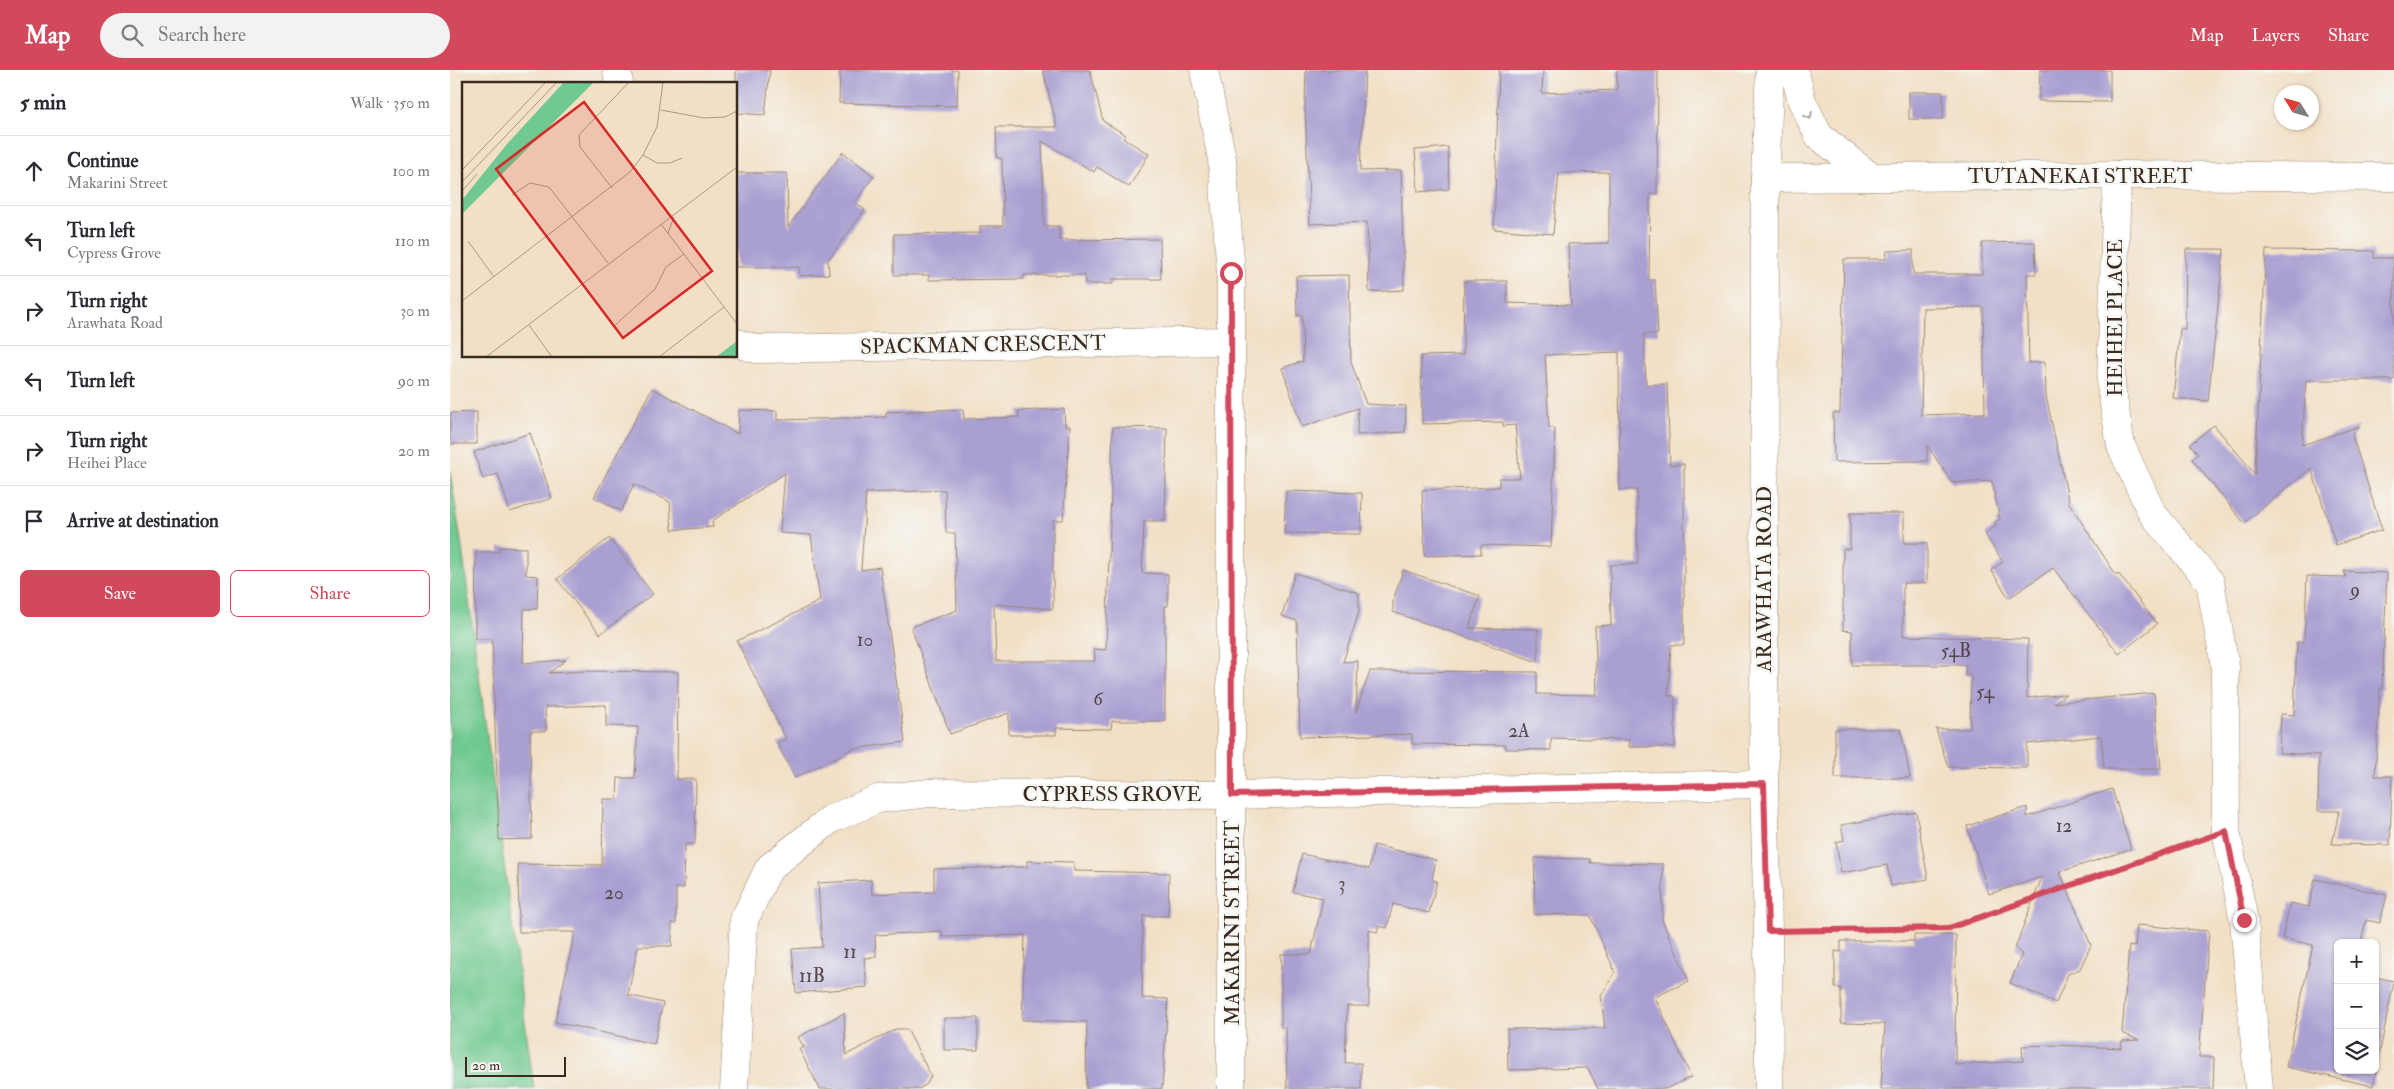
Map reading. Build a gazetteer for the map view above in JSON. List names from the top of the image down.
{
  "streets": {
    "street": [
      "TUTANEKAI STREET",
      "HEIHEI PLACE",
      "SPACKMAN CRESCENT",
      "ARAWHATA ROAD",
      "CYPRESS GROVE",
      "MAKARINI STREET"
    ]
  },
  "crossings": [
    ["TUTANEKAI STREET", "HEIHEI PLACE"],
    ["TUTANEKAI STREET", "ARAWHATA ROAD"],
    ["SPACKMAN CRESCENT", "MAKARINI STREET"],
    ["ARAWHATA ROAD", "CYPRESS GROVE"],
    ["CYPRESS GROVE", "MAKARINI STREET"]
  ],
  "house_numbers": [
    "9",
    "10",
    "54B",
    "54",
    "6",
    "2A",
    "12",
    "3",
    "20",
    "11",
    "11B"
  ],
  "scale_bar": "20 m",
  "north": "top left",
  "page": {
    "header": "Map",
    "search": "Search here",
    "nav": ["Map", "Layers", "Share"],
    "heading": ["5 min", "Walk · 350 m"],
    "list": [
      ["Continue", "Makarini Street", "100 m"],
      ["Turn left", "Cypress Grove", "110 m"],
      ["Turn right", "Arawhata Road", "30 m"],
      ["Turn left", "90 m"],
      ["Turn right", "Heihei Place", "20 m"],
      "Arrive at destination"
    ],
    "buttons": ["Save", "Share"],
    "map_buttons": ["+", "−"],
    "scale": "20 m"
  }
}
